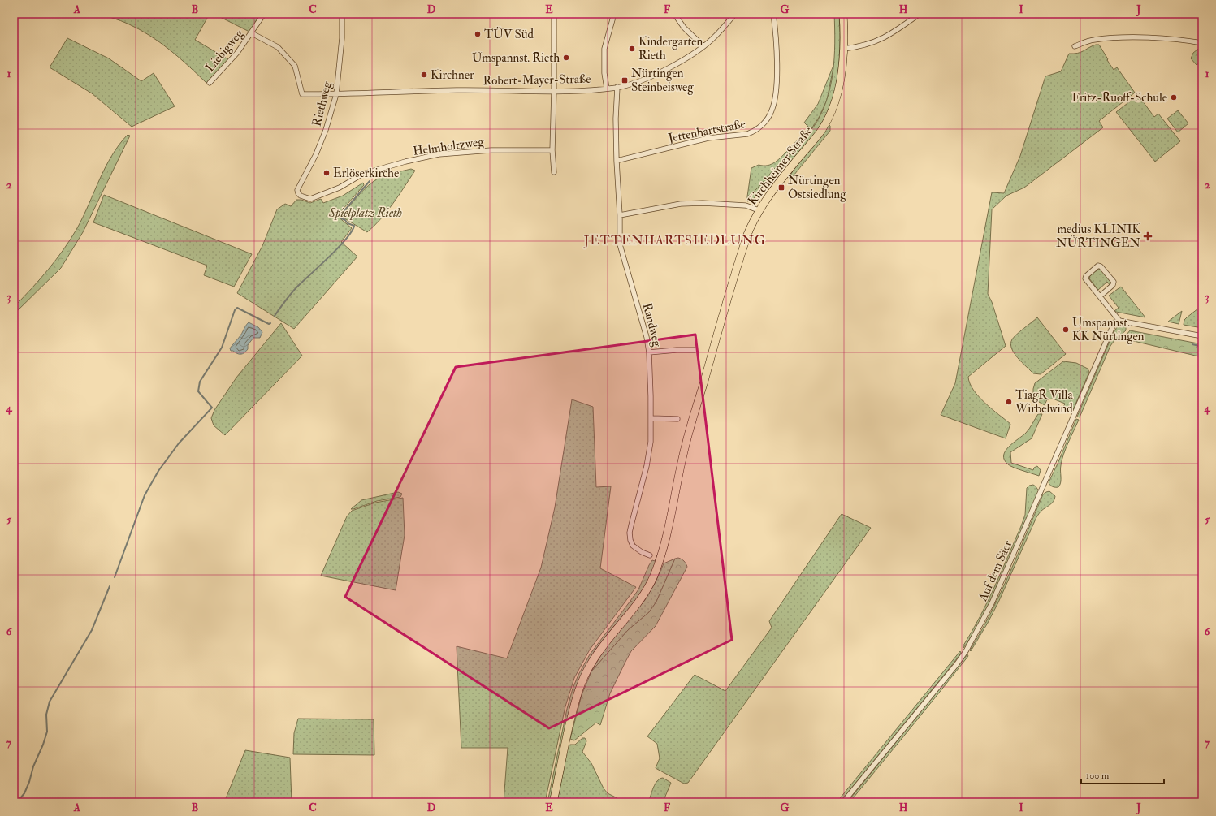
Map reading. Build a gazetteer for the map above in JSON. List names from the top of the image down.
{
  "streets": {
    "main road": ["Kirchheimer Straße"],
    "street": [
      "Liebigweg",
      "Robert-Mayer-Straße",
      "Riethweg",
      "Jettenhartstraße",
      "Helmholtzweg",
      "Randweg",
      "Auf dem Säer"
    ]
  },
  "crossings": [
    ["Liebigweg", "Robert-Mayer-Straße"],
    ["Robert-Mayer-Straße", "Riethweg"],
    ["Robert-Mayer-Straße", "Randweg"],
    ["Riethweg", "Helmholtzweg"],
    ["Jettenhartstraße", "Randweg"]
  ],
  "districts": ["JETTENHARTSIEDLUNG"],
  "parks": ["Spielplatz Rieth"],
  "places": {
    "other": [
      "TÜV Süd",
      "Kindergarten Rieth",
      "Umspannst. Rieth",
      "Kirchner",
      "Fritz-Ruoff-Schule",
      "Erlöserkirche",
      "Umspannst. KK Nürtingen",
      "TiagR Villa Wirbelwind"
    ],
    "transit": ["Nürtingen Steinbeisweg", "Nürtingen Ostsiedlung"],
    "health": ["medius KLINIK NÜRTINGEN"]
  },
  "scale_bar": "100 m",
  "grid": {
    "columns": [
      "A",
      "B",
      "C",
      "D",
      "E",
      "F",
      "G",
      "H",
      "I",
      "J"
    ],
    "rows": [
      "1",
      "2",
      "3",
      "4",
      "5",
      "6",
      "7"
    ]
  }
}
